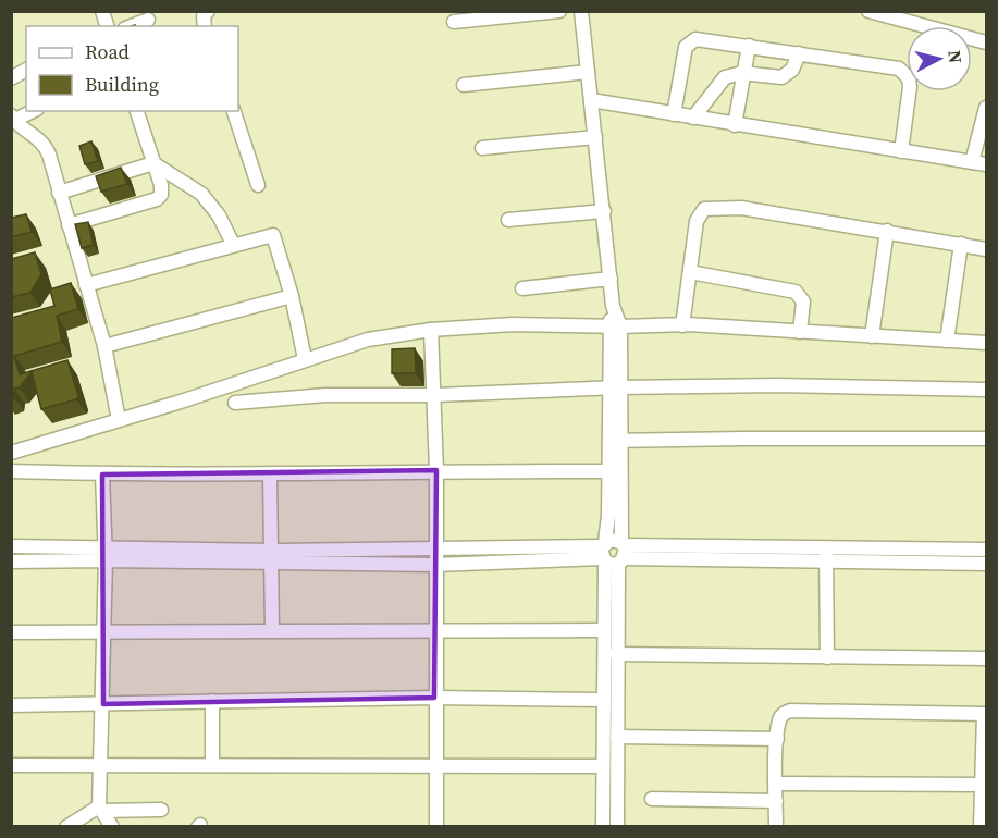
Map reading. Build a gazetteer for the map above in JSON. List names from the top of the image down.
{
  "legend": ["Road", "Building"],
  "north": "right"
}
